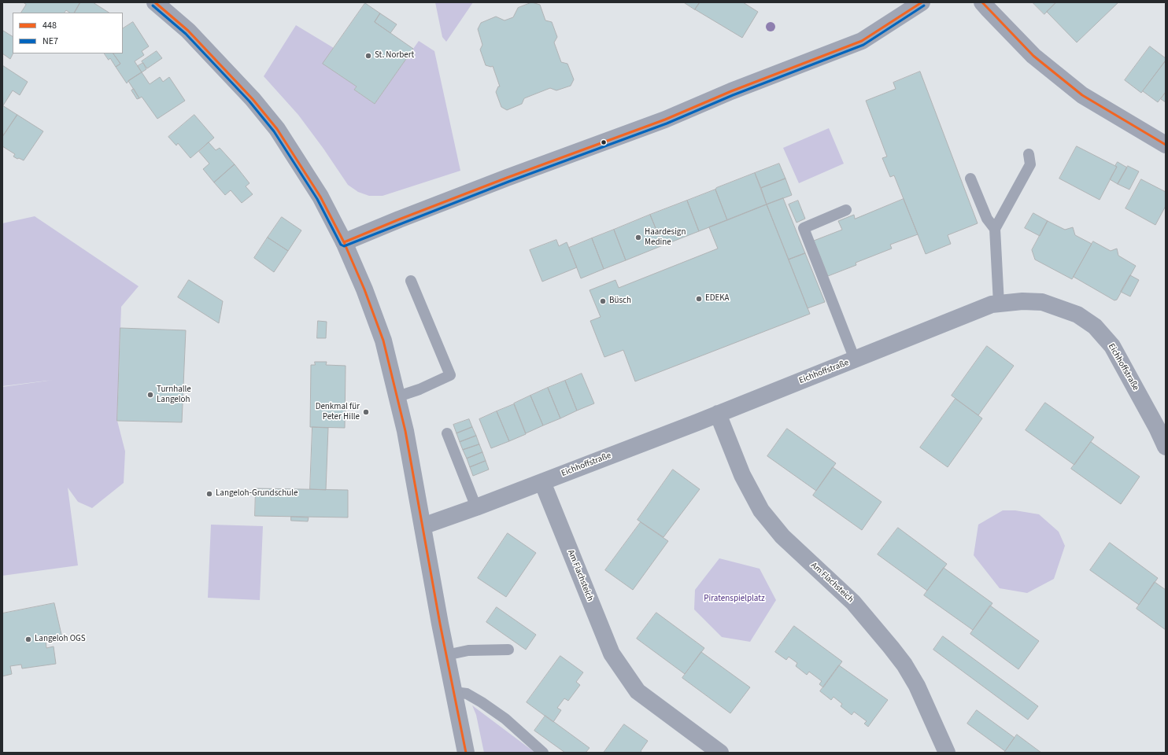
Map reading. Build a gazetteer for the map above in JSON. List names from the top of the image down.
{
  "streets": {
    "street": ["Eichhoffstraße", "Am Flachsteich"]
  },
  "crossings": [
    ["Eichhoffstraße", "Am Flachsteich"]
  ],
  "parks": ["Piratenspielplatz"],
  "places": [
    "St. Norbert",
    "Haardesign Medine",
    "EDEKA",
    "Büsch",
    "Turnhalle Langeloh",
    "Denkmal für Peter Hille",
    "Langeloh-Grundschule",
    "Langeloh OGS"
  ],
  "lines": ["transit line 448", "transit line NE7"],
  "legend": ["448", "NE7"]
}
